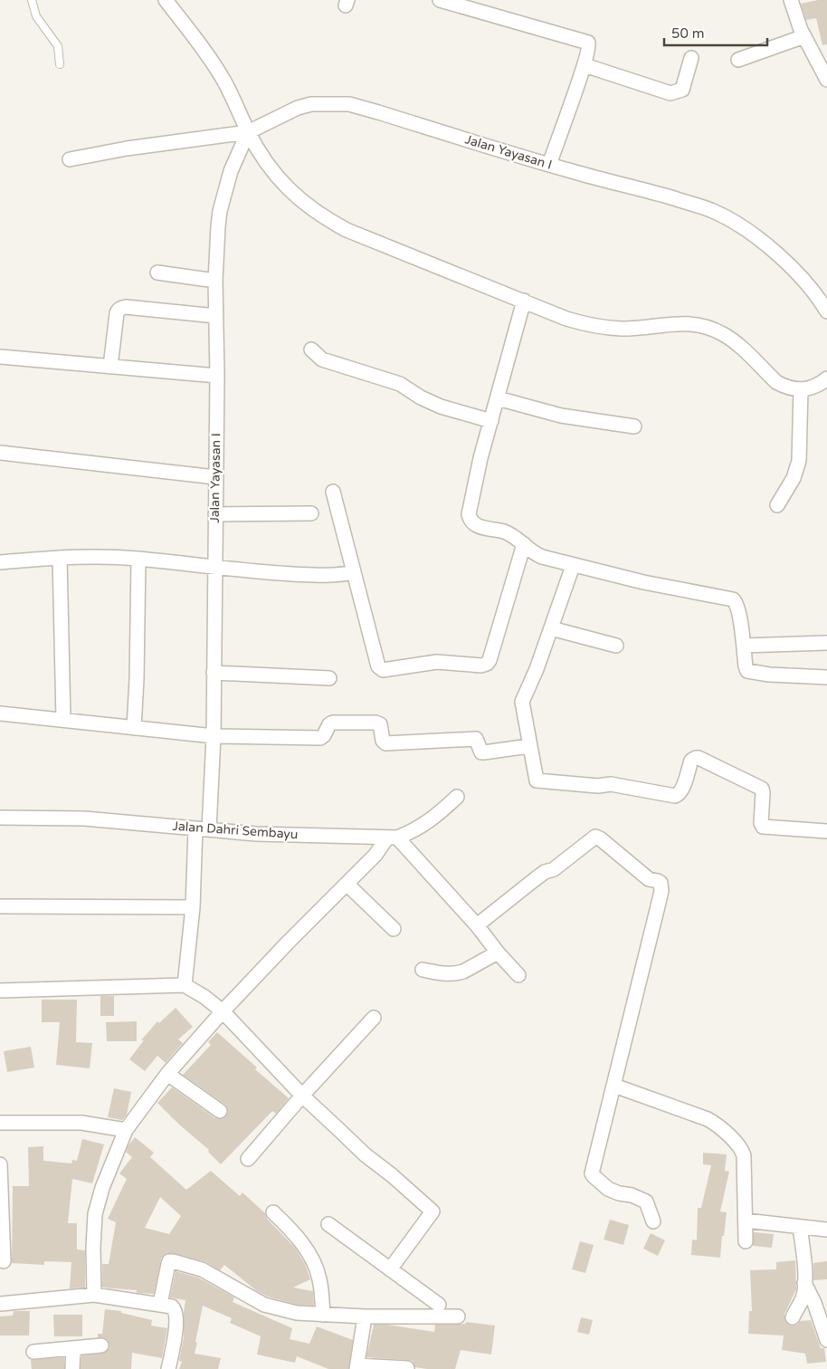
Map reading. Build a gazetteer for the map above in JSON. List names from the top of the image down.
{
  "streets": {
    "street": ["Jalan Yayasan I", "Jalan Dahri Sembayu"]
  },
  "crossings": [
    ["Jalan Yayasan I", "Jalan Dahri Sembayu"]
  ],
  "scale_bar": "50 m"
}
